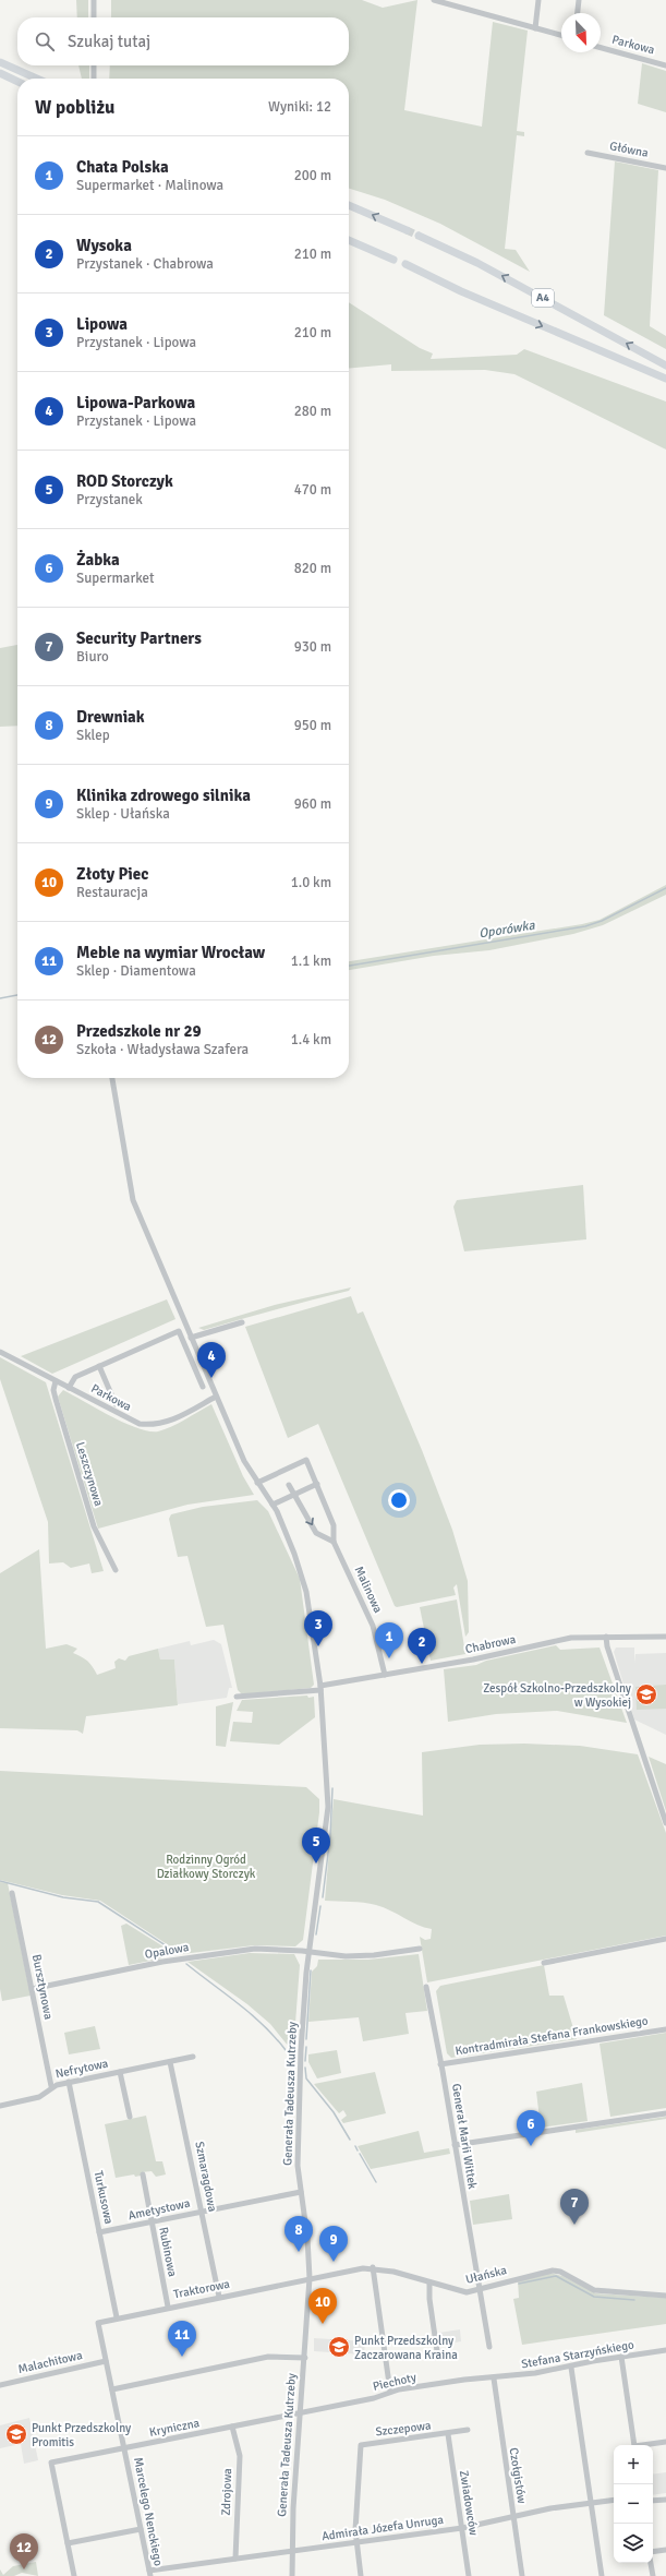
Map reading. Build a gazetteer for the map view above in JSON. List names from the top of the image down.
{
  "streets": {
    "highway": ["A4"],
    "street": [
      "Parkowa",
      "Główna",
      "Leszczynowa",
      "Malinowa",
      "Chabrowa",
      "Opalowa",
      "Bursztynowa",
      "Kontradmirała Stefana Frankowskiego",
      "Nefrytowa",
      "Generała Tadeusza Kutrzeby",
      "Generał Marii Wittek",
      "Szmaragdowa",
      "Turkusowa",
      "Ametystowa",
      "Rubinowa",
      "Ułańska",
      "Traktorowa",
      "Stefana Starzyńskiego",
      "Malachitowa",
      "Piechoty",
      "Kryniczna",
      "Szczepowa",
      "Czołgistów",
      "Zdrojowa",
      "Zwiadowców",
      "Marcelego Nenckiego",
      "Admirała Józefa Unruga"
    ]
  },
  "crossings": [
    ["Parkowa", "Leszczynowa"],
    ["Parkowa", "Generała Tadeusza Kutrzeby"],
    ["Malinowa", "Chabrowa"],
    ["Malinowa", "Generała Tadeusza Kutrzeby"],
    ["Chabrowa", "Generała Tadeusza Kutrzeby"],
    ["Opalowa", "Bursztynowa"],
    ["Opalowa", "Generała Tadeusza Kutrzeby"],
    ["Bursztynowa", "Nefrytowa"],
    ["Kontradmirała Stefana Frankowskiego", "Generał Marii Wittek"],
    ["Nefrytowa", "Szmaragdowa"],
    ["Nefrytowa", "Turkusowa"],
    ["Generała Tadeusza Kutrzeby", "Ametystowa"],
    ["Generała Tadeusza Kutrzeby", "Ułańska"],
    ["Generała Tadeusza Kutrzeby", "Traktorowa"],
    ["Generała Tadeusza Kutrzeby", "Piechoty"],
    ["Generała Tadeusza Kutrzeby", "Kryniczna"],
    ["Generała Tadeusza Kutrzeby", "Admirała Józefa Unruga"],
    ["Generał Marii Wittek", "Ułańska"],
    ["Szmaragdowa", "Ametystowa"],
    ["Szmaragdowa", "Traktorowa"],
    ["Turkusowa", "Ametystowa"],
    ["Turkusowa", "Traktorowa"],
    ["Ametystowa", "Rubinowa"],
    ["Rubinowa", "Traktorowa"],
    ["Ułańska", "Traktorowa"],
    ["Traktorowa", "Marcelego Nenckiego"],
    ["Stefana Starzyńskiego", "Piechoty"],
    ["Stefana Starzyńskiego", "Czołgistów"],
    ["Malachitowa", "Marcelego Nenckiego"],
    ["Piechoty", "Kryniczna"],
    ["Piechoty", "Czołgistów"],
    ["Kryniczna", "Zdrojowa"],
    ["Kryniczna", "Marcelego Nenckiego"],
    ["Szczepowa", "Zwiadowców"],
    ["Szczepowa", "Admirała Józefa Unruga"],
    ["Czołgistów", "Admirała Józefa Unruga"],
    ["Zdrojowa", "Admirała Józefa Unruga"],
    ["Zwiadowców", "Admirała Józefa Unruga"],
    ["Marcelego Nenckiego", "Admirała Józefa Unruga"]
  ],
  "water": ["Oporówka"],
  "parks": ["Rodzinny Ogród Działkowy Storczyk"],
  "places": {
    "school or university": ["Zespół Szkolno-Przedszkolny w Wysokiej", "Punkt Przedszkolny Zaczarowana Kraina", "Punkt Przedszkolny Promitis"]
  },
  "north": "bottom right",
  "page": {
    "search": "Szukaj tutaj",
    "heading": ["W pobliżu", "Wyniki: 12"],
    "list": [
      {
        "mark": "1",
        "name": "Chata Polska",
        "note": "Supermarket · Malinowa",
        "value": "200 m"
      },
      {
        "mark": "2",
        "name": "Wysoka",
        "note": "Przystanek · Chabrowa",
        "value": "210 m"
      },
      {
        "mark": "3",
        "name": "Lipowa",
        "note": "Przystanek · Lipowa",
        "value": "210 m"
      },
      {
        "mark": "4",
        "name": "Lipowa-Parkowa",
        "note": "Przystanek · Lipowa",
        "value": "280 m"
      },
      {
        "mark": "5",
        "name": "ROD Storczyk",
        "note": "Przystanek",
        "value": "470 m"
      },
      {
        "mark": "6",
        "name": "Żabka",
        "note": "Supermarket",
        "value": "820 m"
      },
      {
        "mark": "7",
        "name": "Security Partners",
        "note": "Biuro",
        "value": "930 m"
      },
      {
        "mark": "8",
        "name": "Drewniak",
        "note": "Sklep",
        "value": "950 m"
      },
      {
        "mark": "9",
        "name": "Klinika zdrowego silnika",
        "note": "Sklep · Ułańska",
        "value": "960 m"
      },
      {
        "mark": "10",
        "name": "Złoty Piec",
        "note": "Restauracja",
        "value": "1.0 km"
      },
      {
        "mark": "11",
        "name": "Meble na wymiar Wrocław",
        "note": "Sklep · Diamentowa",
        "value": "1.1 km"
      },
      {
        "mark": "12",
        "name": "Przedszkole nr 29",
        "note": "Szkoła · Władysława Szafera",
        "value": "1.4 km"
      }
    ],
    "pins": [
      "4",
      "3",
      "1",
      "2",
      "5",
      "6",
      "7",
      "8",
      "9",
      "10",
      "11",
      "12"
    ],
    "map_buttons": ["+", "−"]
  }
}
